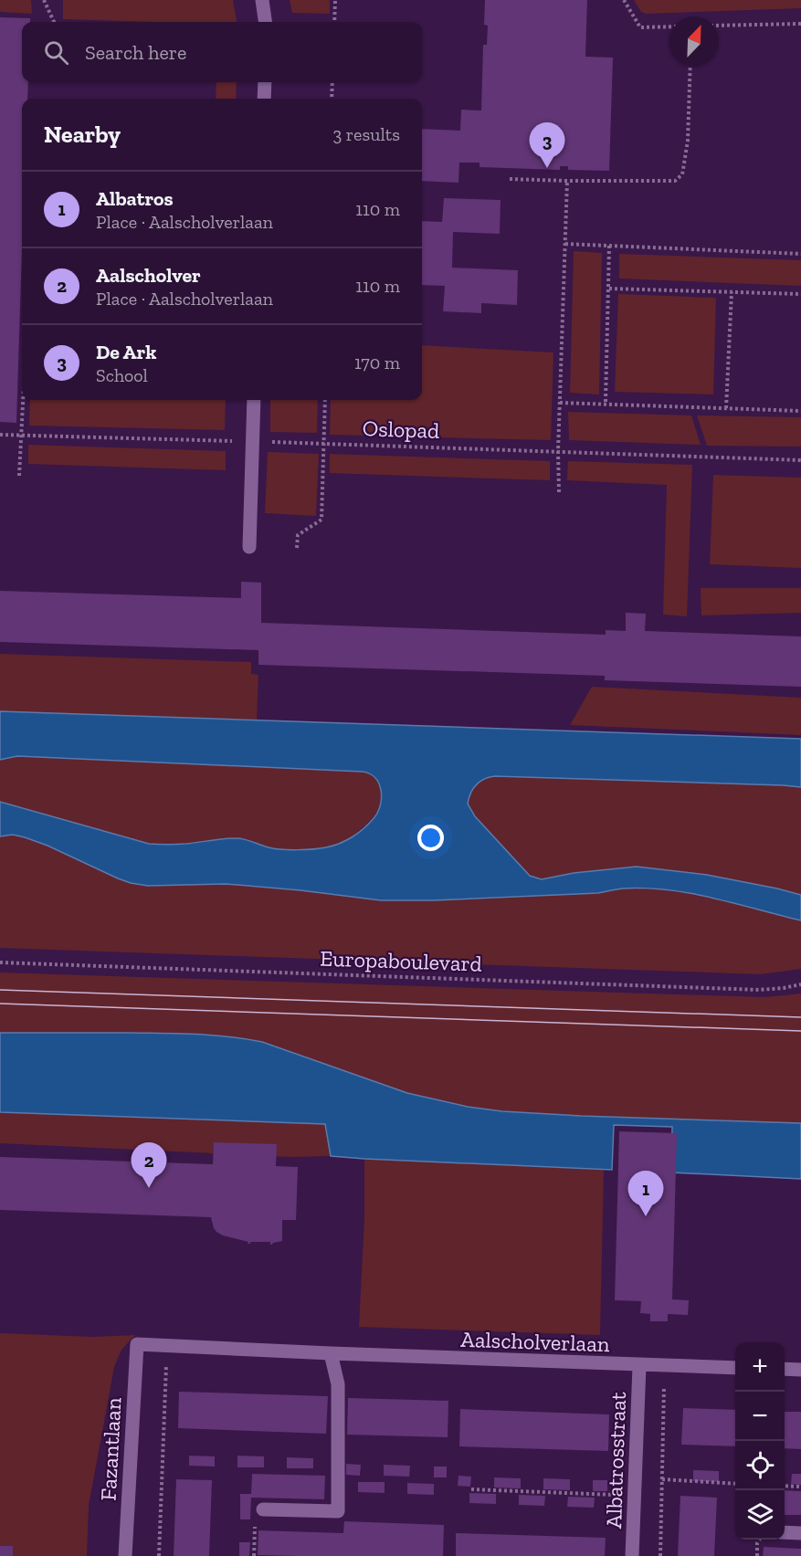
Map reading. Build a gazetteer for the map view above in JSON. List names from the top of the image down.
{
  "streets": {
    "street": ["Aalscholverlaan", "Fazantlaan", "Albatrosstraat"],
    "path": ["Oslopad", "Europaboulevard"]
  },
  "crossings": [
    ["Aalscholverlaan", "Fazantlaan"],
    ["Aalscholverlaan", "Albatrosstraat"]
  ],
  "north": "top right",
  "page": {
    "search": "Search here",
    "heading": ["Nearby", "3 results"],
    "pins": ["3", "2", "1"],
    "list": [
      {
        "mark": "1",
        "name": "Albatros",
        "note": "Place · Aalscholverlaan",
        "value": "110 m"
      },
      {
        "mark": "2",
        "name": "Aalscholver",
        "note": "Place · Aalscholverlaan",
        "value": "110 m"
      },
      {
        "mark": "3",
        "name": "De Ark",
        "note": "School",
        "value": "170 m"
      }
    ],
    "map_buttons": ["+", "−"]
  }
}
